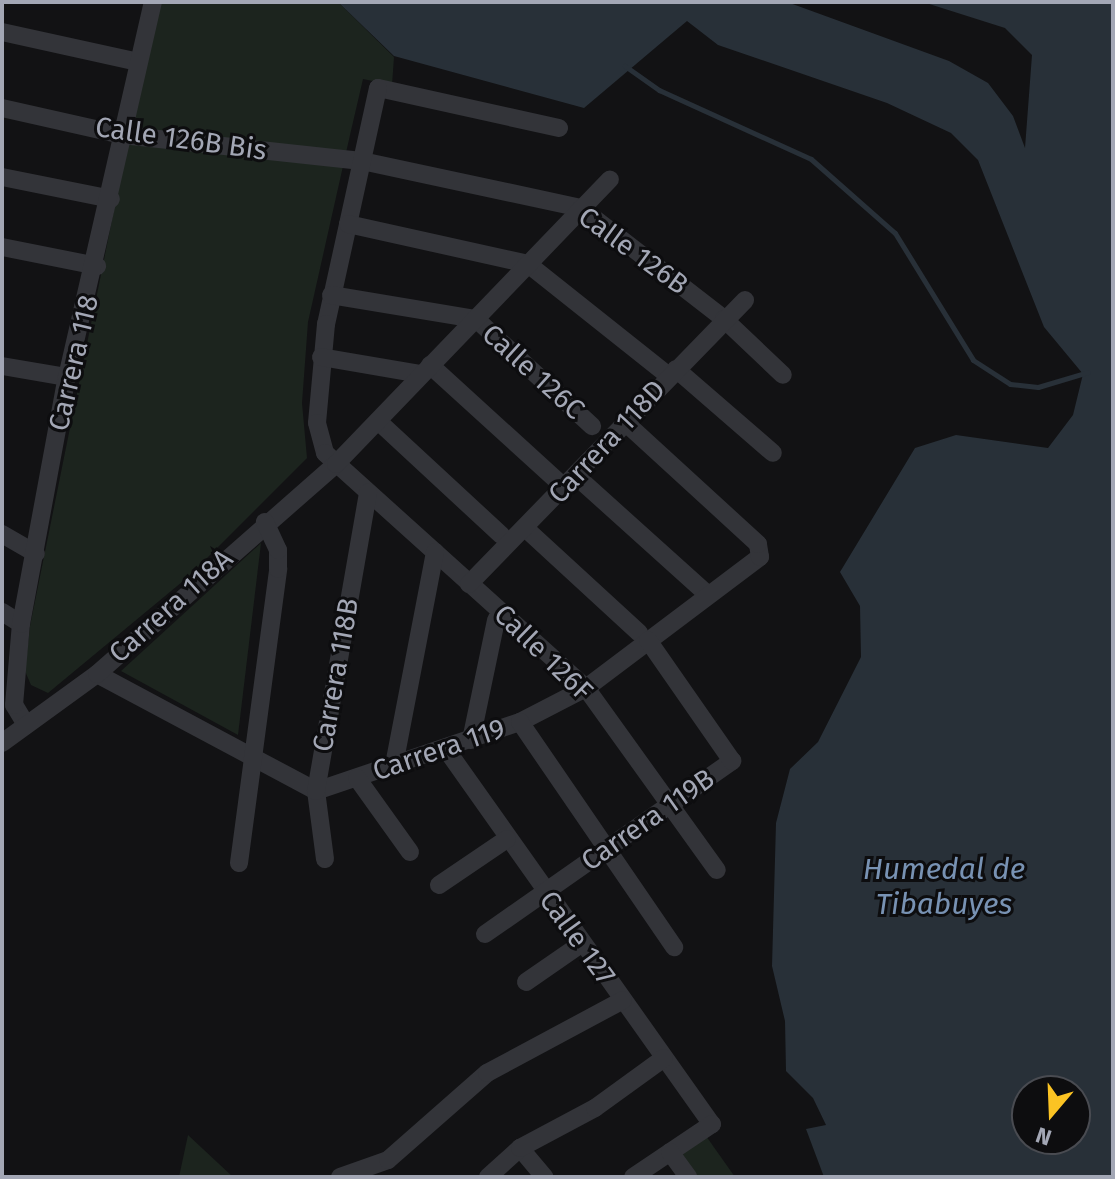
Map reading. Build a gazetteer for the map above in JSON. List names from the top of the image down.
{
  "streets": {
    "street": [
      "Calle 126B Bis",
      "Calle 126B",
      "Carrera 118",
      "Calle 126C",
      "Carrera 118D",
      "Carrera 118A",
      "Calle 126F",
      "Carrera 118B",
      "Carrera 119",
      "Carrera 119B",
      "Calle 127"
    ]
  },
  "crossings": [
    ["Calle 126B Bis", "Calle 126B"],
    ["Calle 126B Bis", "Carrera 118"],
    ["Calle 126B", "Carrera 118D"],
    ["Calle 126B", "Carrera 118A"],
    ["Carrera 118", "Carrera 118A"],
    ["Calle 126C", "Carrera 118D"],
    ["Calle 126C", "Carrera 118A"],
    ["Calle 126C", "Carrera 119"],
    ["Carrera 118D", "Calle 126F"],
    ["Carrera 118A", "Calle 126F"],
    ["Calle 126F", "Carrera 118B"],
    ["Calle 126F", "Carrera 119"],
    ["Calle 126F", "Carrera 119B"],
    ["Carrera 118B", "Carrera 119"],
    ["Carrera 119", "Carrera 119B"],
    ["Carrera 119", "Calle 127"],
    ["Carrera 119B", "Calle 127"]
  ],
  "water": ["Humedal de Tibabuyes"],
  "north": "bottom"
}
